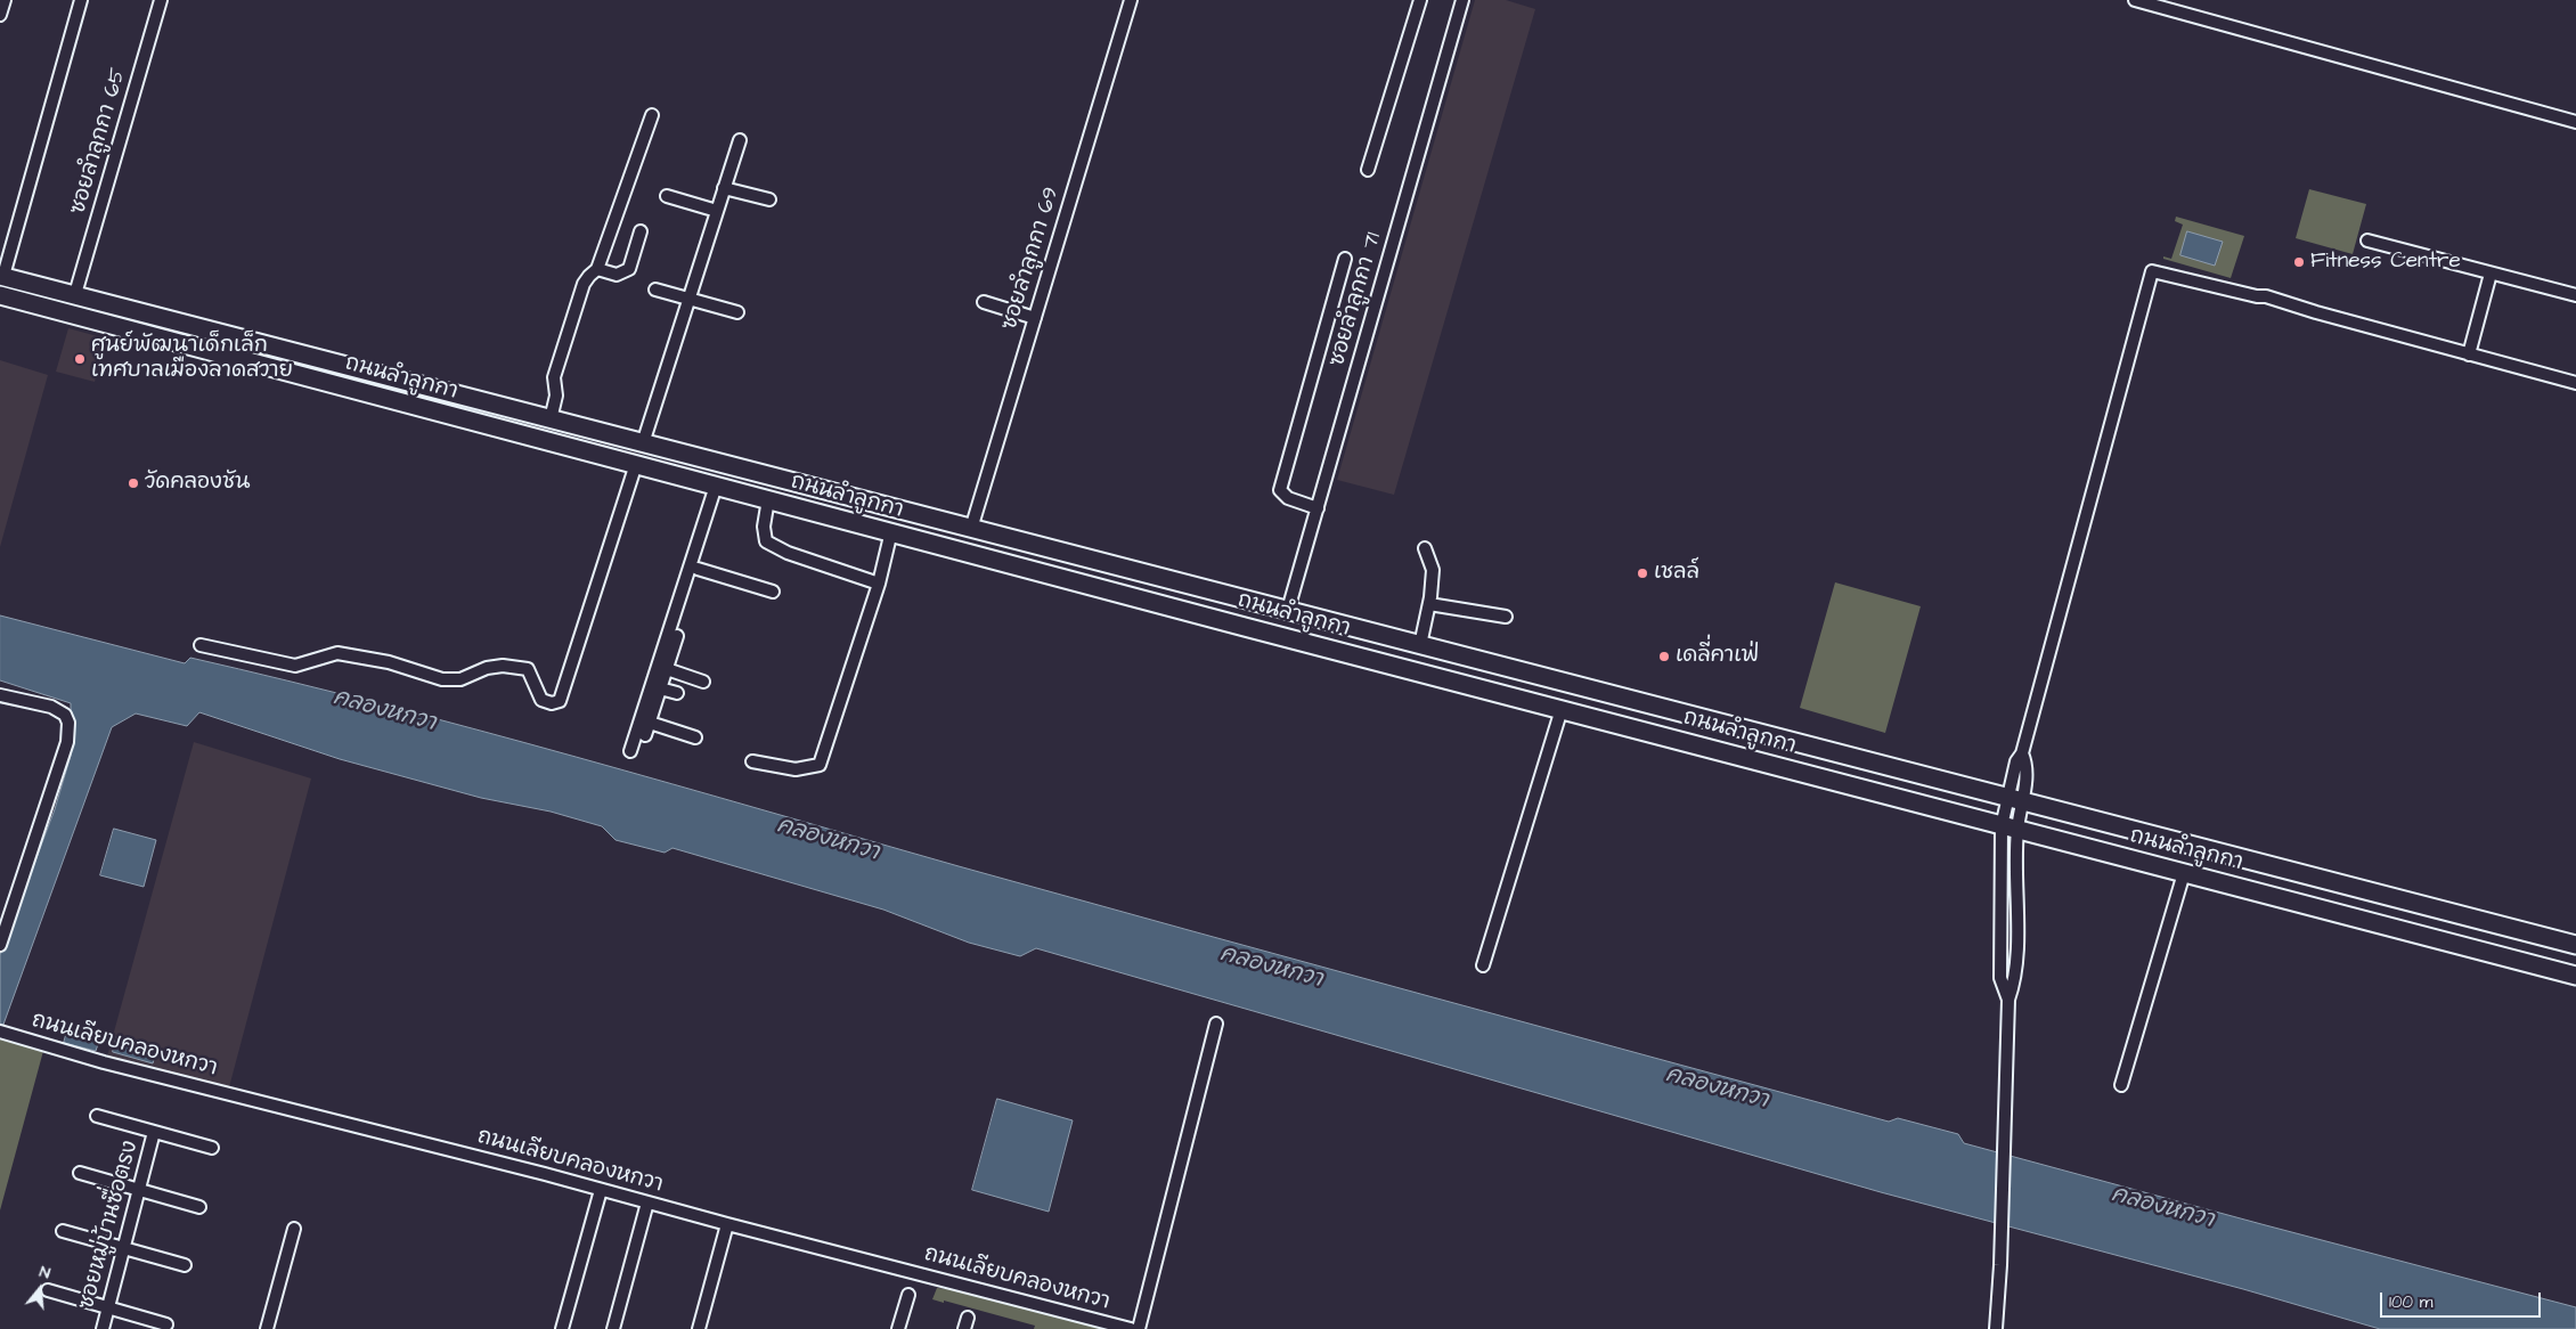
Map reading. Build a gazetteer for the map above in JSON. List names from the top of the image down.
{
  "streets": {
    "main road": ["ถนนลำลูกกา"],
    "street": [
      "ซอยลำลูกกา 65",
      "ซอยลำลูกกา 69",
      "ซอยลำลูกกา 71",
      "ถนนเลียบคลองหกวา",
      "ซอยหมู่บ้านซื่อตรง"
    ]
  },
  "crossings": [
    ["ซอยลำลูกกา 65", "ถนนลำลูกกา"],
    ["ซอยลำลูกกา 69", "ถนนลำลูกกา"],
    ["ซอยลำลูกกา 71", "ถนนลำลูกกา"]
  ],
  "water": ["คลองหกวา"],
  "places": [
    "Fitness Centre",
    "ศูนย์พัฒนาเด็กเล็ก เทศบาลเมืองลาดสวาย",
    "วัดคลองชัน",
    "เชลล์",
    "เดลี่คาเฟ่"
  ],
  "scale_bar": "100 m",
  "north": "top"
}
